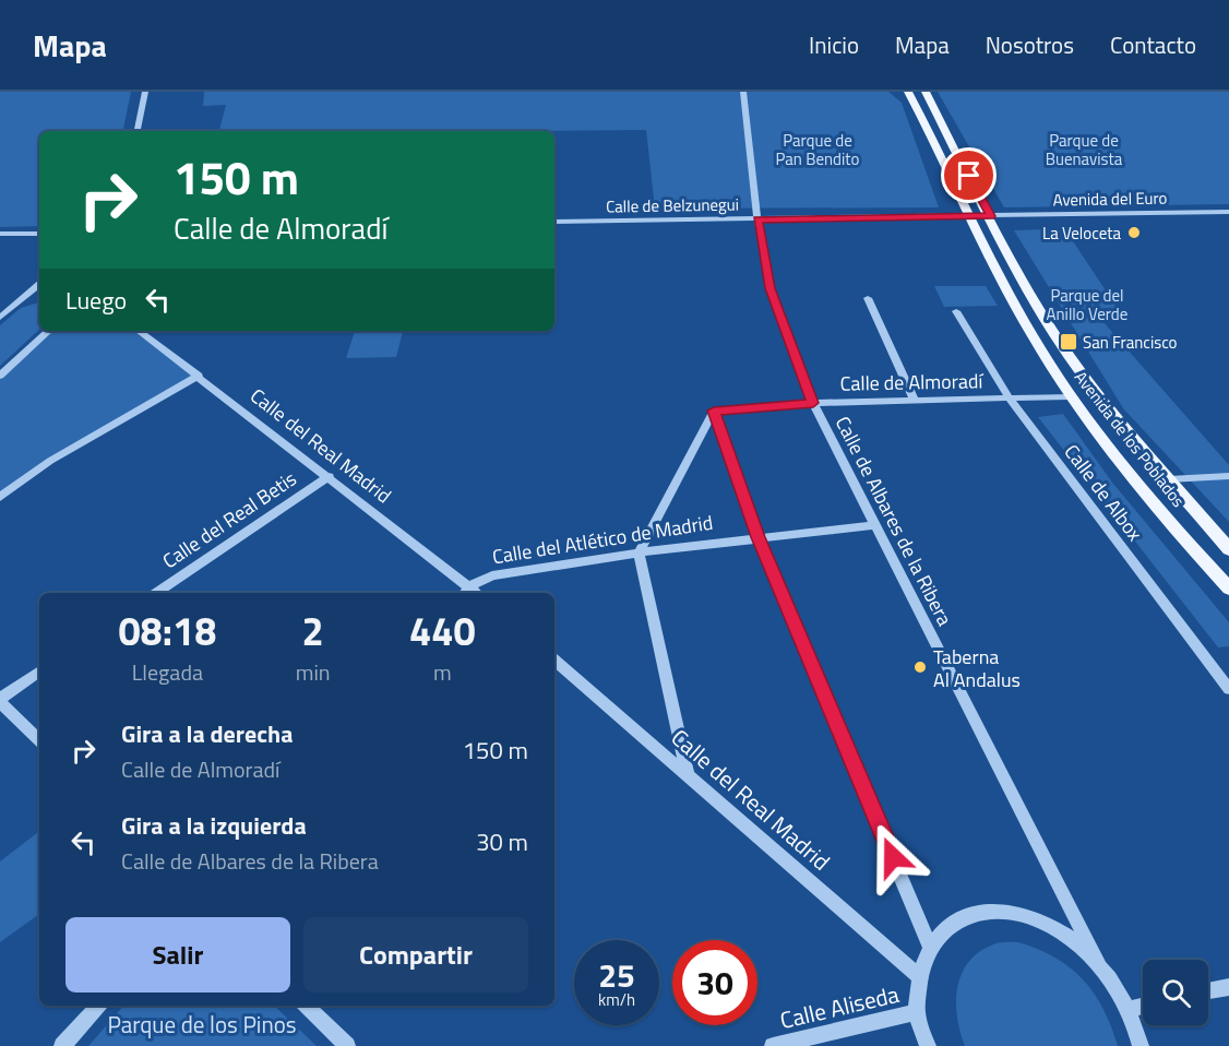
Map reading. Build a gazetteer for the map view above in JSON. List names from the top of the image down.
{
  "streets": {
    "main road": ["Avenida de los Poblados"],
    "street": [
      "Avenida del Euro",
      "Calle de Belzunegui",
      "Calle de Almoradí",
      "Calle del Real Madrid",
      "Calle de Albox",
      "Calle del Real Betis",
      "Calle de Albares de la Ribera",
      "Calle del Atlético de Madrid",
      "Calle Aliseda"
    ]
  },
  "crossings": [
    ["Avenida del Euro", "Calle de Belzunegui"],
    ["Avenida del Euro", "Avenida de los Poblados"],
    ["Calle de Belzunegui", "Avenida de los Poblados"],
    ["Calle de Belzunegui", "Calle de Albares de la Ribera"],
    ["Calle de Almoradí", "Avenida de los Poblados"],
    ["Calle de Almoradí", "Calle de Albox"],
    ["Calle de Almoradí", "Calle de Albares de la Ribera"],
    ["Calle del Real Madrid", "Calle del Real Betis"],
    ["Calle del Real Madrid", "Calle del Atlético de Madrid"],
    ["Calle de Albares de la Ribera", "Calle del Atlético de Madrid"]
  ],
  "parks": [
    "Parque de Pan Bendito",
    "Parque de Buenavista",
    "Parque del Anillo Verde",
    "Parque de los Pinos"
  ],
  "places": {
    "other": ["La Veloceta", "Taberna Al Andalus"],
    "transit": ["San Francisco"]
  },
  "page": {
    "header": "Mapa",
    "nav": [
      "Inicio",
      "Mapa",
      "Nosotros",
      "Contacto"
    ],
    "turn": ["150 m", "Calle de Almoradí"],
    "then": "Luego",
    "eta": [
      "08:18",
      "Llegada",
      "2",
      "min",
      "440",
      "m"
    ],
    "list": [
      {
        "name": "Gira a la derecha",
        "note": "Calle de Almoradí",
        "value": "150 m"
      },
      {
        "name": "Gira a la izquierda",
        "note": "Calle de Albares de la Ribera",
        "value": "30 m"
      }
    ],
    "buttons": ["Salir", "Compartir"],
    "speed": "25 km/h",
    "limit": "30"
  }
}
